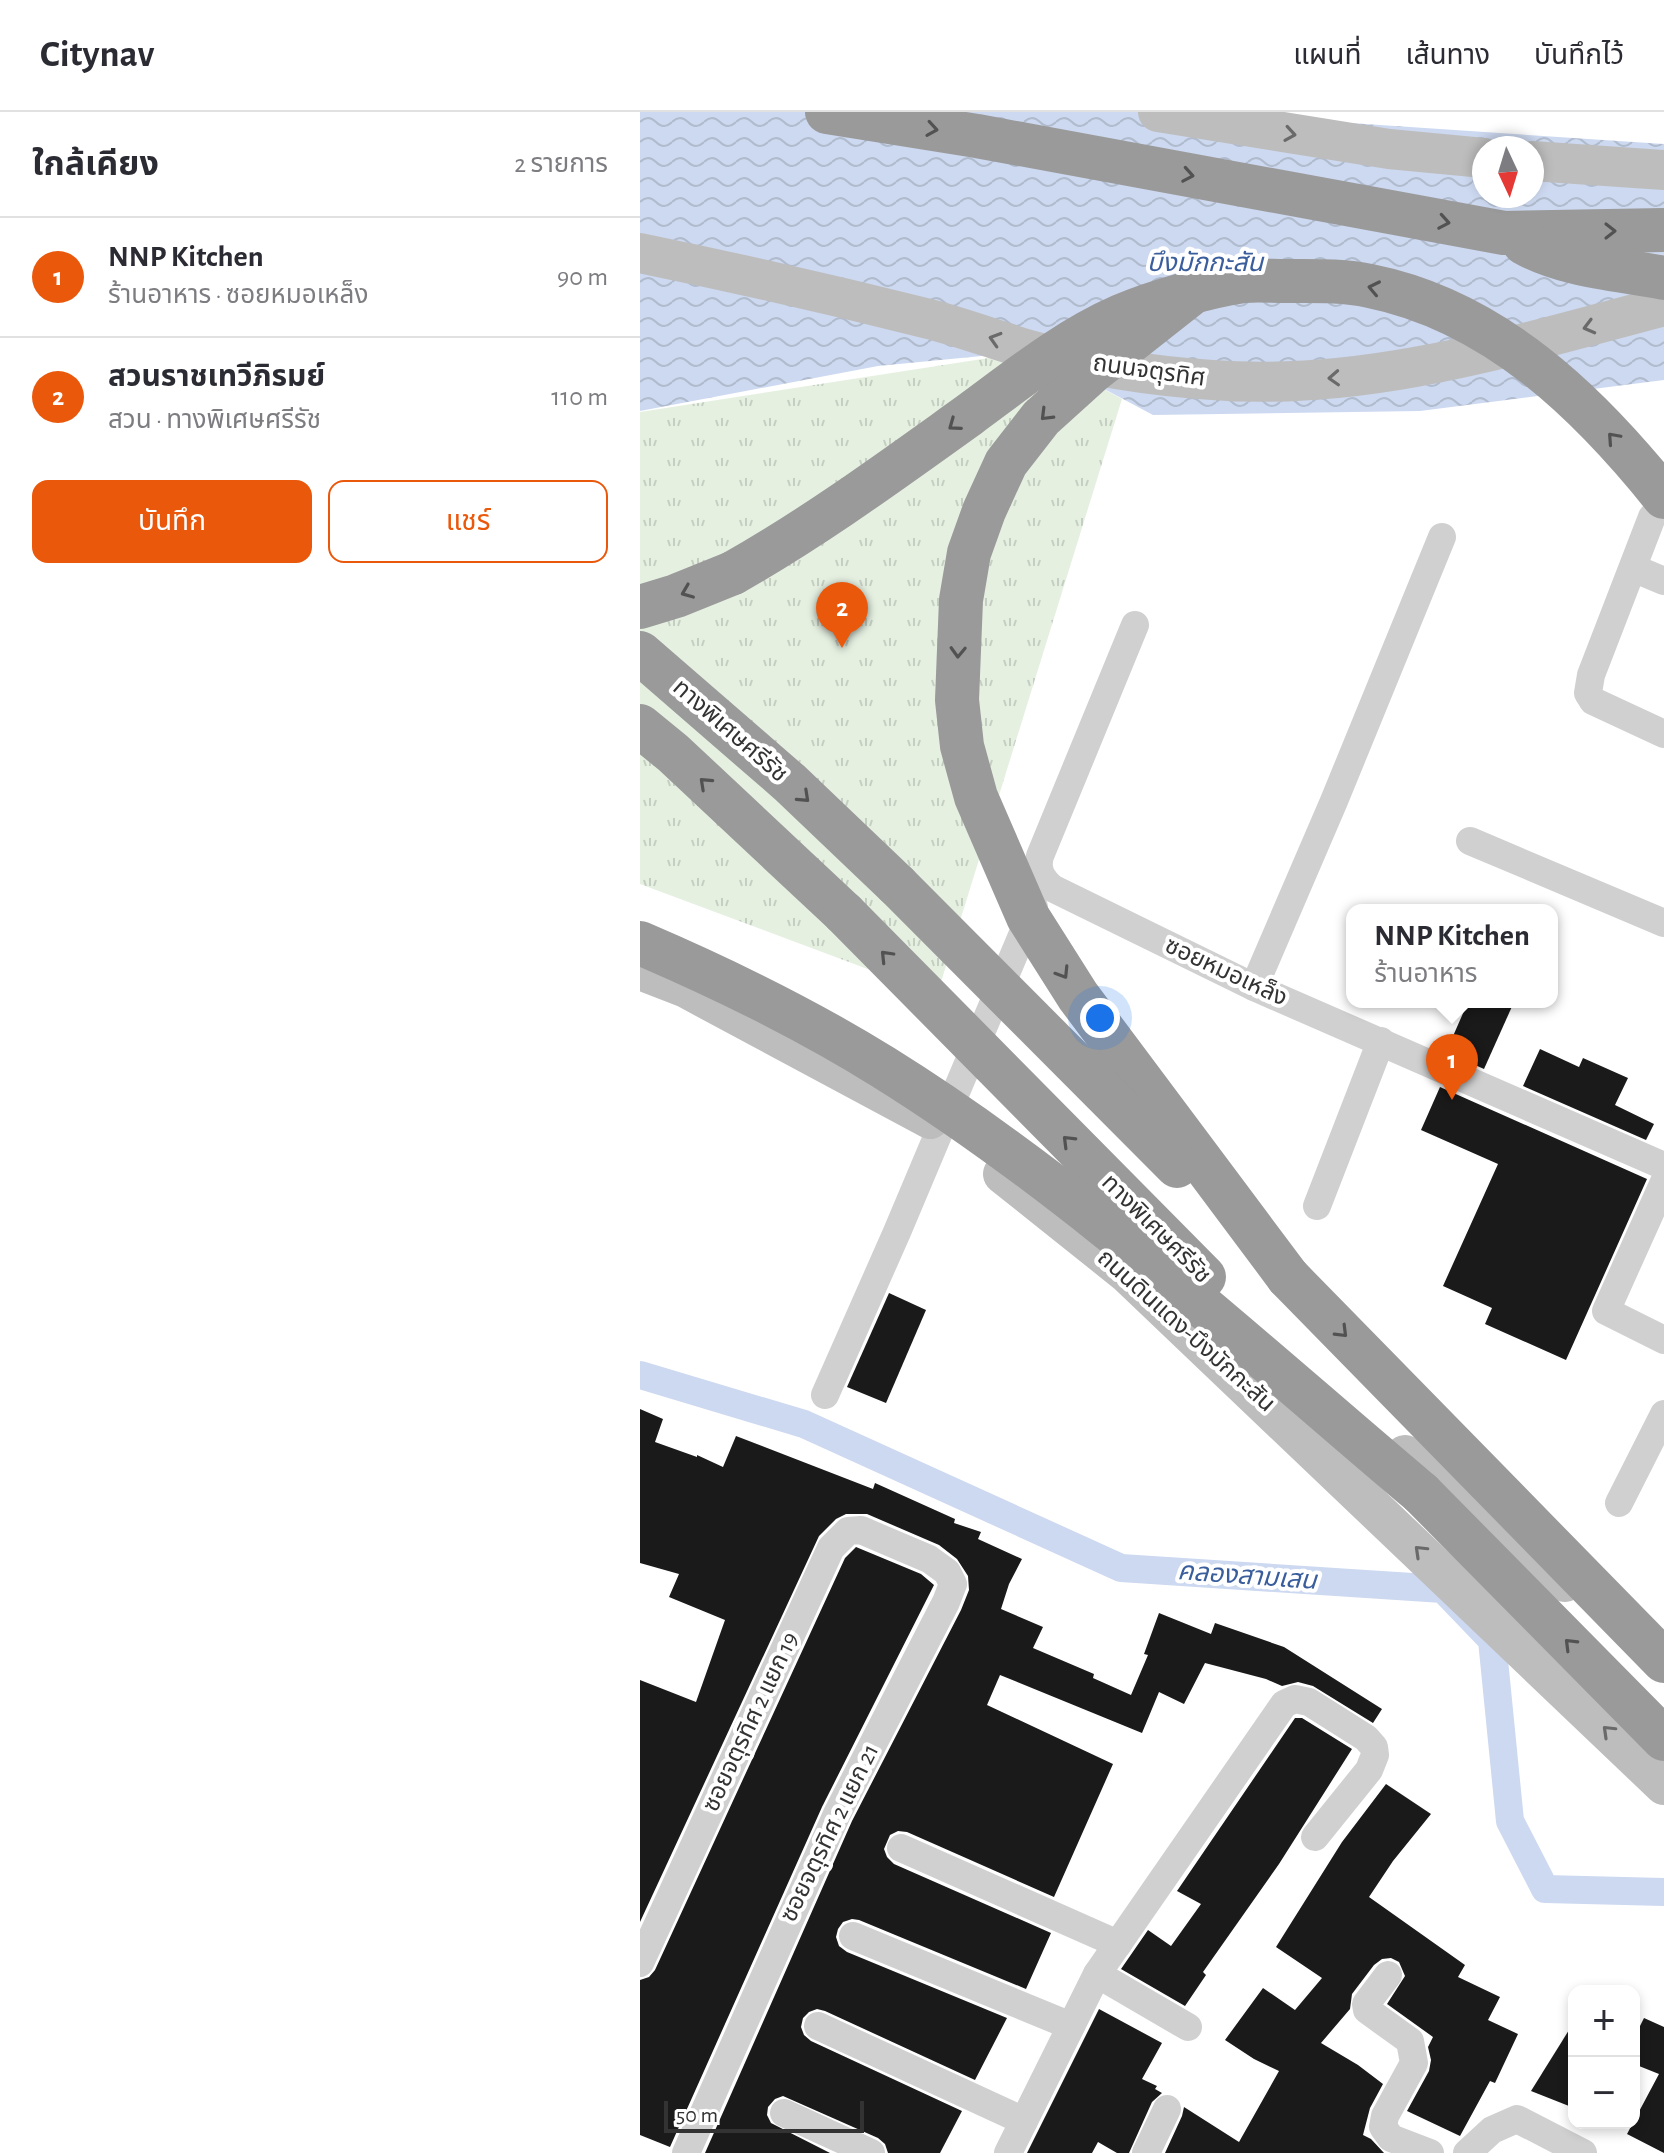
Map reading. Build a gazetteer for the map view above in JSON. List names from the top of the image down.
{
  "streets": {
    "highway": ["ทางพิเศษศรีรัช"],
    "street": [
      "ถนนจตุรทิศ",
      "ซอยหมอเหล็ง",
      "ถนนดินแดง-บึงมักกะสัน",
      "ซอยจตุรทิศ 2 แยก 19",
      "ซอยจตุรทิศ 2 แยก 21"
    ]
  },
  "crossings": [
    ["ซอยจตุรทิศ 2 แยก 19", "ซอยจตุรทิศ 2 แยก 21"]
  ],
  "water": ["บึงมักกะสัน", "คลองสามเสน"],
  "scale_bar": "50 m",
  "north": "bottom",
  "page": {
    "header": "Citynav",
    "nav": ["แผนที่", "เส้นทาง", "บันทึกไว้"],
    "heading": ["ใกล้เคียง", "2 รายการ"],
    "list": [
      {
        "mark": "1",
        "name": "NNP Kitchen",
        "note": "ร้านอาหาร · ซอยหมอเหล็ง",
        "value": "90 m"
      },
      {
        "mark": "2",
        "name": "สวนราชเทวีภิรมย์",
        "note": "สวน · ทางพิเศษศรีรัช",
        "value": "110 m"
      }
    ],
    "buttons": ["บันทึก", "แชร์"],
    "pins": ["2", "1"],
    "popup": ["NNP Kitchen", "ร้านอาหาร"],
    "map_buttons": ["+", "−"],
    "scale": "50 m"
  }
}
